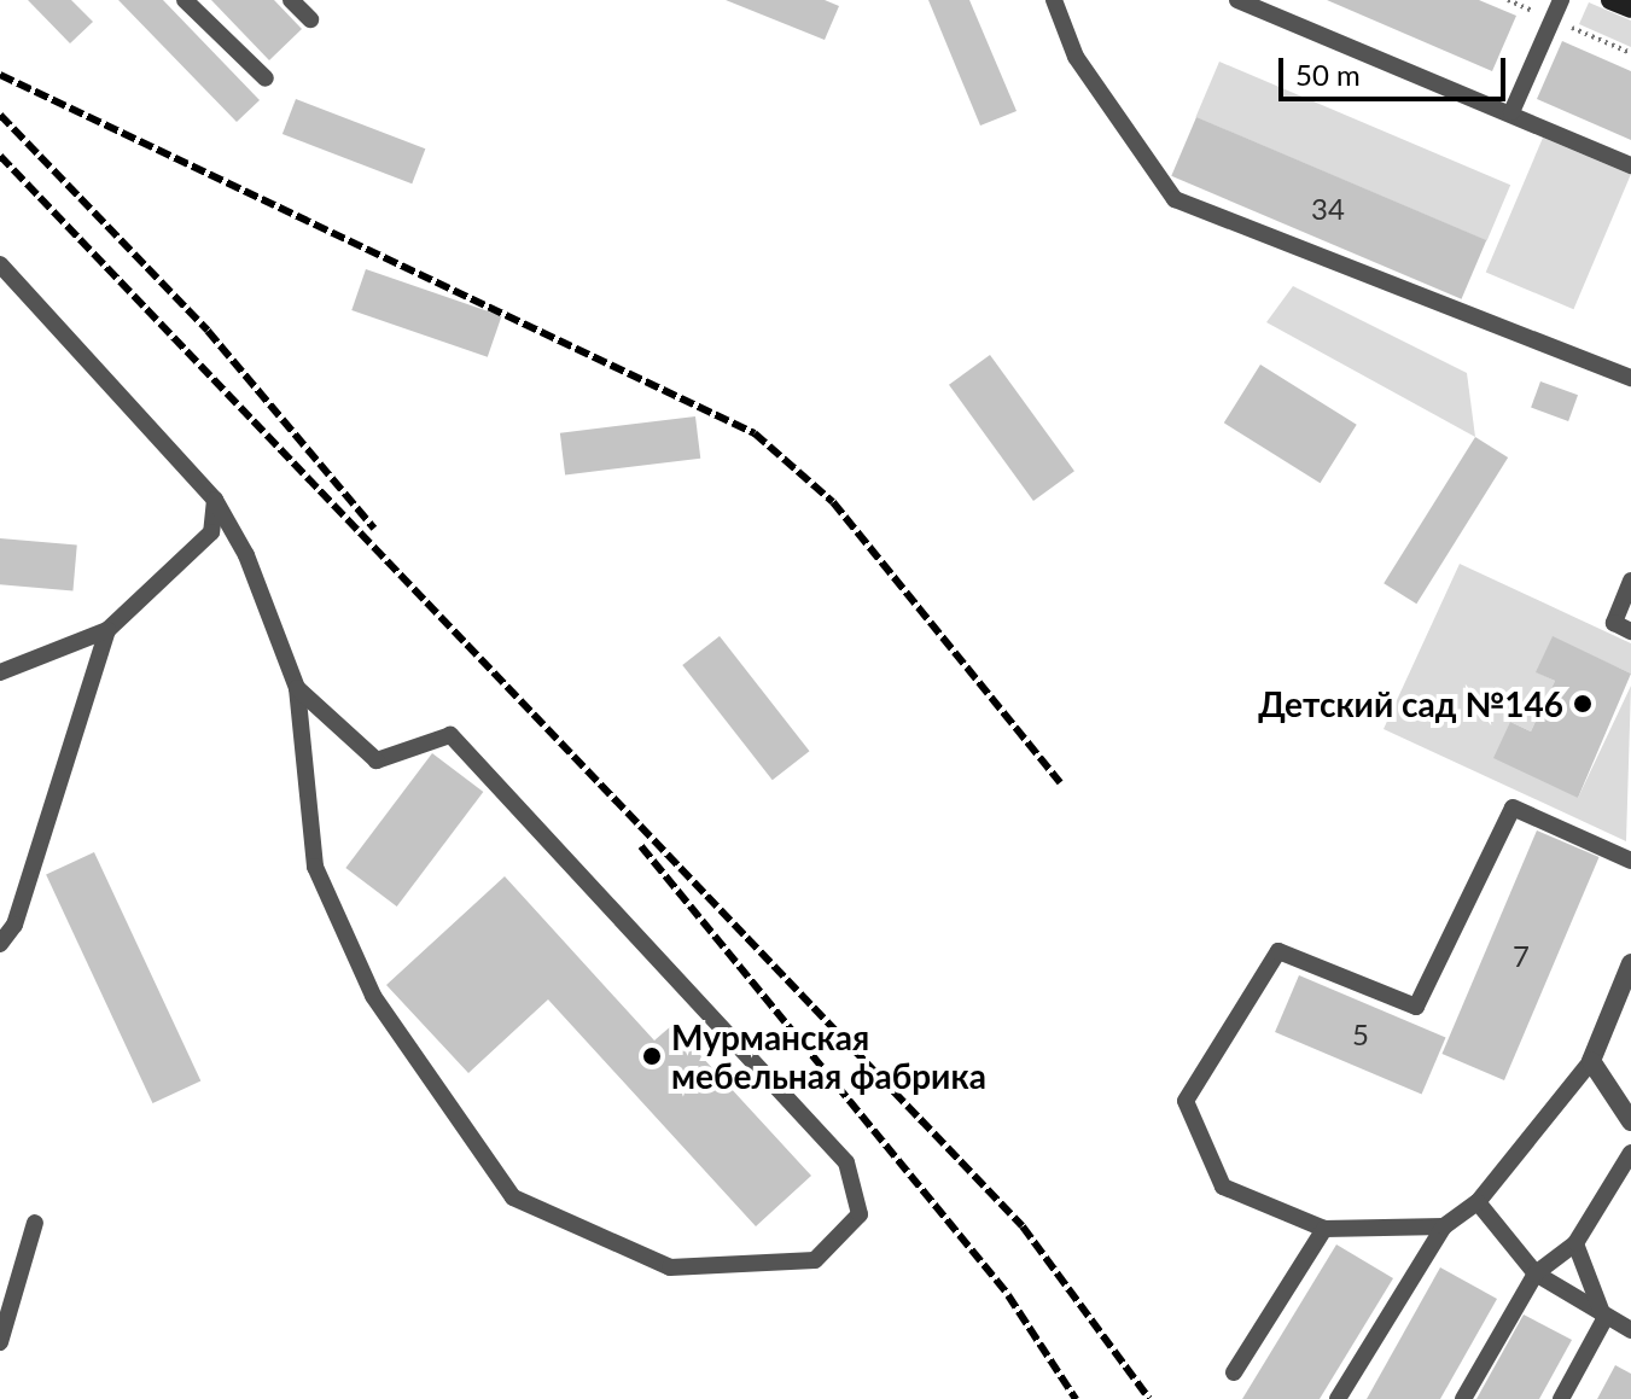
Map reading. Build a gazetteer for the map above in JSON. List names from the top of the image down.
{
  "places": ["Детский сад №146", "Мурманская мебельная фабрика"],
  "house_numbers": ["34", "7", "5"],
  "scale_bar": "50 m"
}
